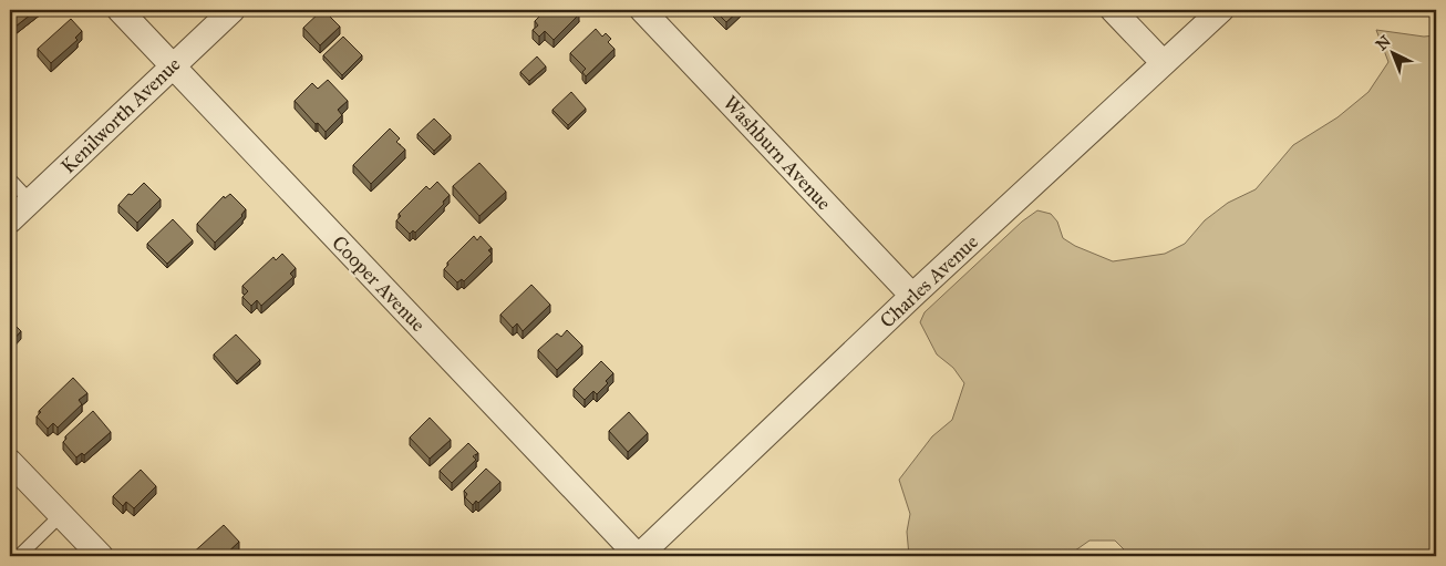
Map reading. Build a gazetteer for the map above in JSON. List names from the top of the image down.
{
  "streets": {
    "street": [
      "Kenilworth Avenue",
      "Washburn Avenue",
      "Charles Avenue",
      "Cooper Avenue"
    ]
  },
  "crossings": [
    ["Kenilworth Avenue", "Cooper Avenue"],
    ["Washburn Avenue", "Charles Avenue"],
    ["Charles Avenue", "Cooper Avenue"]
  ],
  "north": "top left"
}
